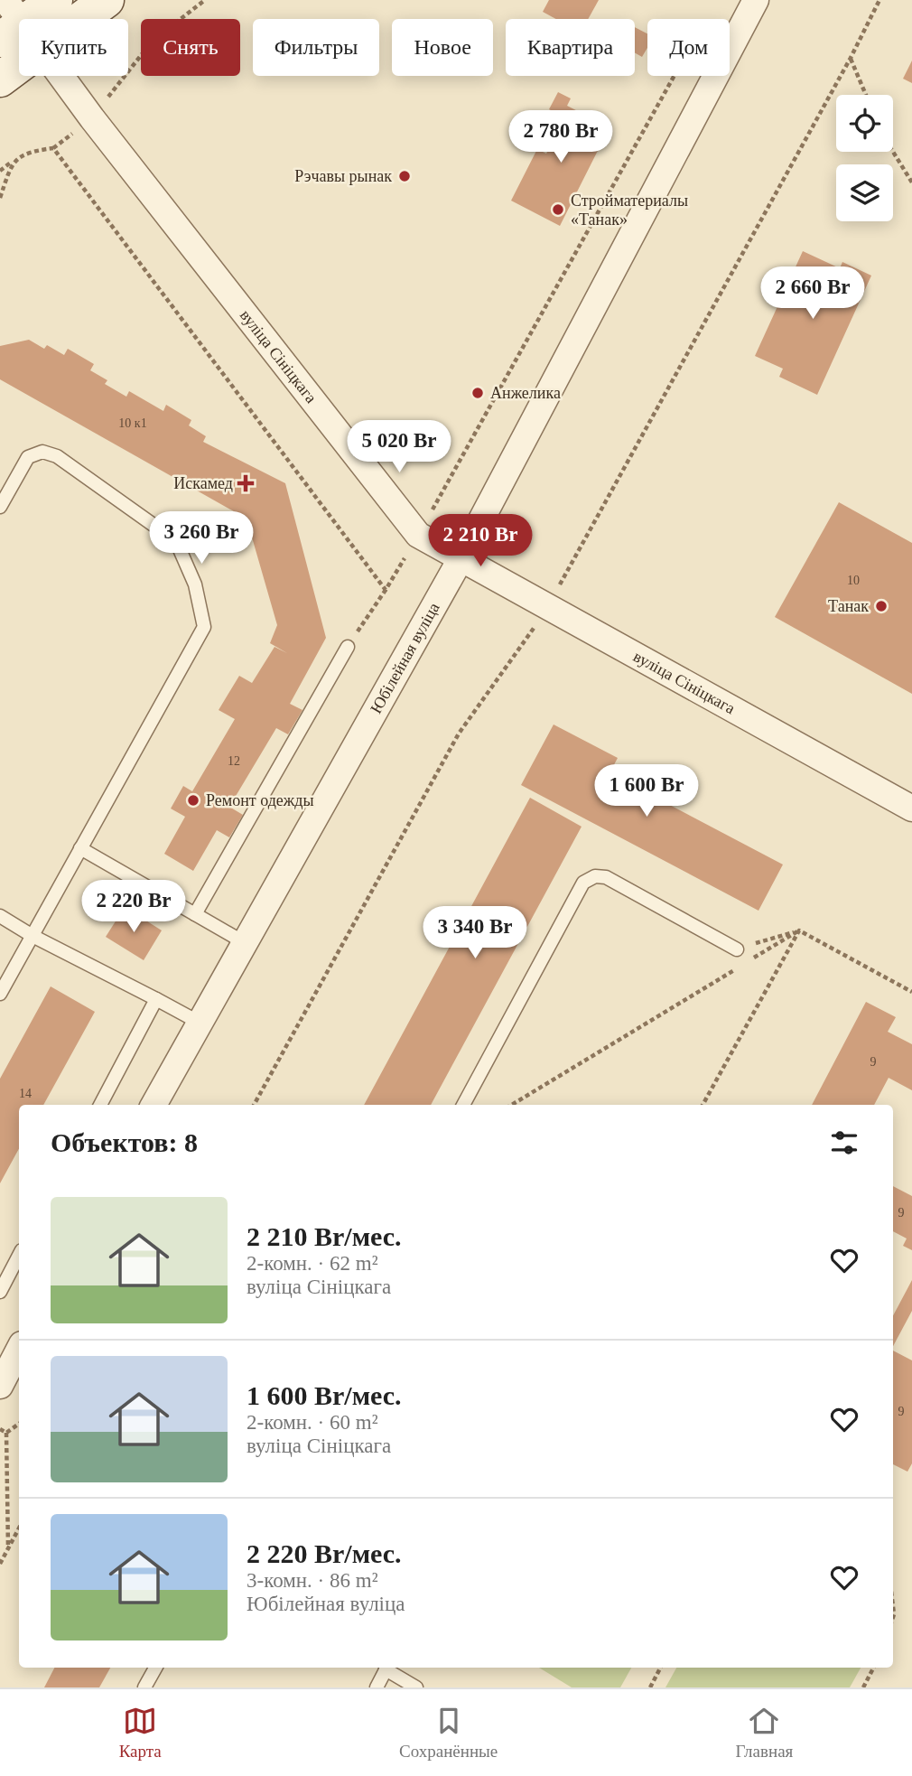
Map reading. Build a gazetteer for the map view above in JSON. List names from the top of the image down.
{
  "streets": {
    "street": ["вуліца Сініцкага", "Юбілейная вуліца"]
  },
  "crossings": [
    ["вуліца Сініцкага", "Юбілейная вуліца"]
  ],
  "places": {
    "other": [
      "Рэчавы рынак",
      "Стройматериалы «Танак»",
      "Анжелика",
      "Танак",
      "Ремонт одежды"
    ],
    "health": ["Искамед"]
  },
  "house_numbers": [
    "10 к1",
    "10",
    "12",
    "9",
    "14",
    "9",
    "9"
  ],
  "page": {
    "chip": [
      "Купить",
      "Снять",
      "Фильтры",
      "Новое",
      "Квартира",
      "Дом"
    ],
    "price": [
      "2 780 Br",
      "2 660 Br",
      "5 020 Br",
      "3 260 Br",
      "2 210 Br",
      "1 600 Br",
      "2 220 Br",
      "3 340 Br"
    ],
    "heading": "Объектов: 8",
    "list": [
      {
        "name": "2 210 Br/мес.",
        "note": "2-комн. · 62 m² · вуліца Сініцкага"
      },
      {
        "name": "1 600 Br/мес.",
        "note": "2-комн. · 60 m² · вуліца Сініцкага"
      },
      {
        "name": "2 220 Br/мес.",
        "note": "3-комн. · 86 m² · Юбілейная вуліца"
      }
    ],
    "tabs": ["Карта", "Сохранённые", "Главная"]
  }
}
